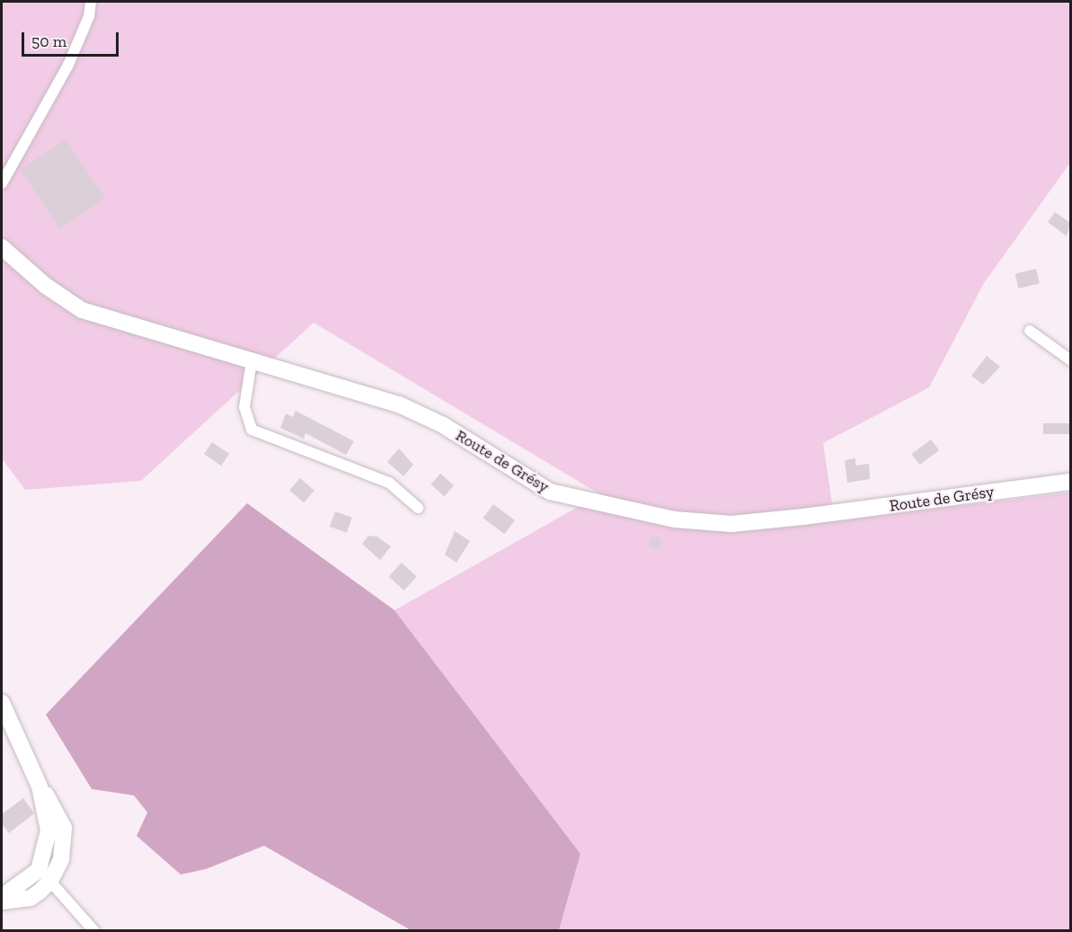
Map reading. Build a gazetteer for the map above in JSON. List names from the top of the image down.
{
  "streets": {
    "main road": ["Route de Grésy"]
  },
  "scale_bar": "50 m"
}
